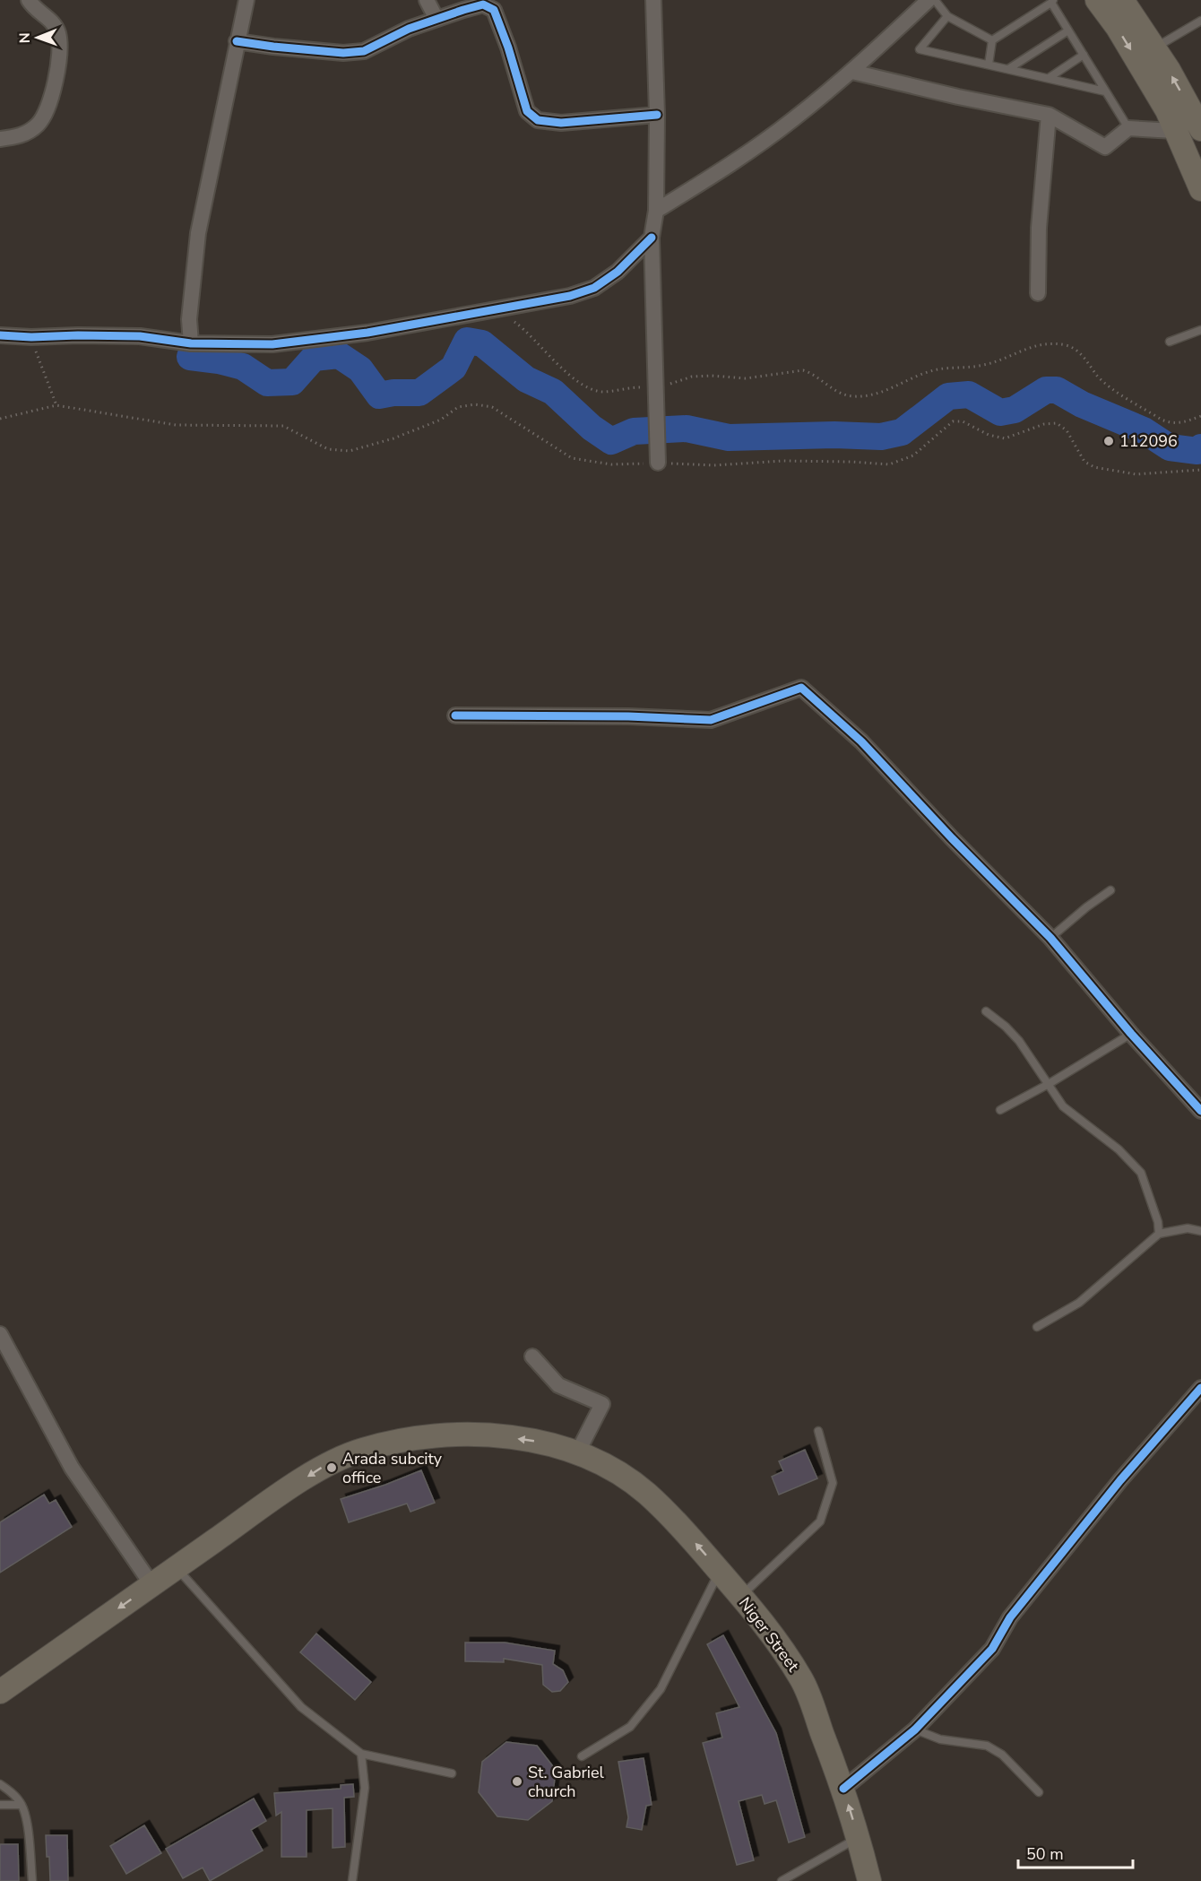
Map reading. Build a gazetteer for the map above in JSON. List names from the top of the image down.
{
  "streets": {
    "main road": ["Niger Street"]
  },
  "one_way": ["Niger Street"],
  "places": ["112096", "Arada subcity office", "St. Gabriel church"],
  "scale_bar": "50 m",
  "north": "left"
}
